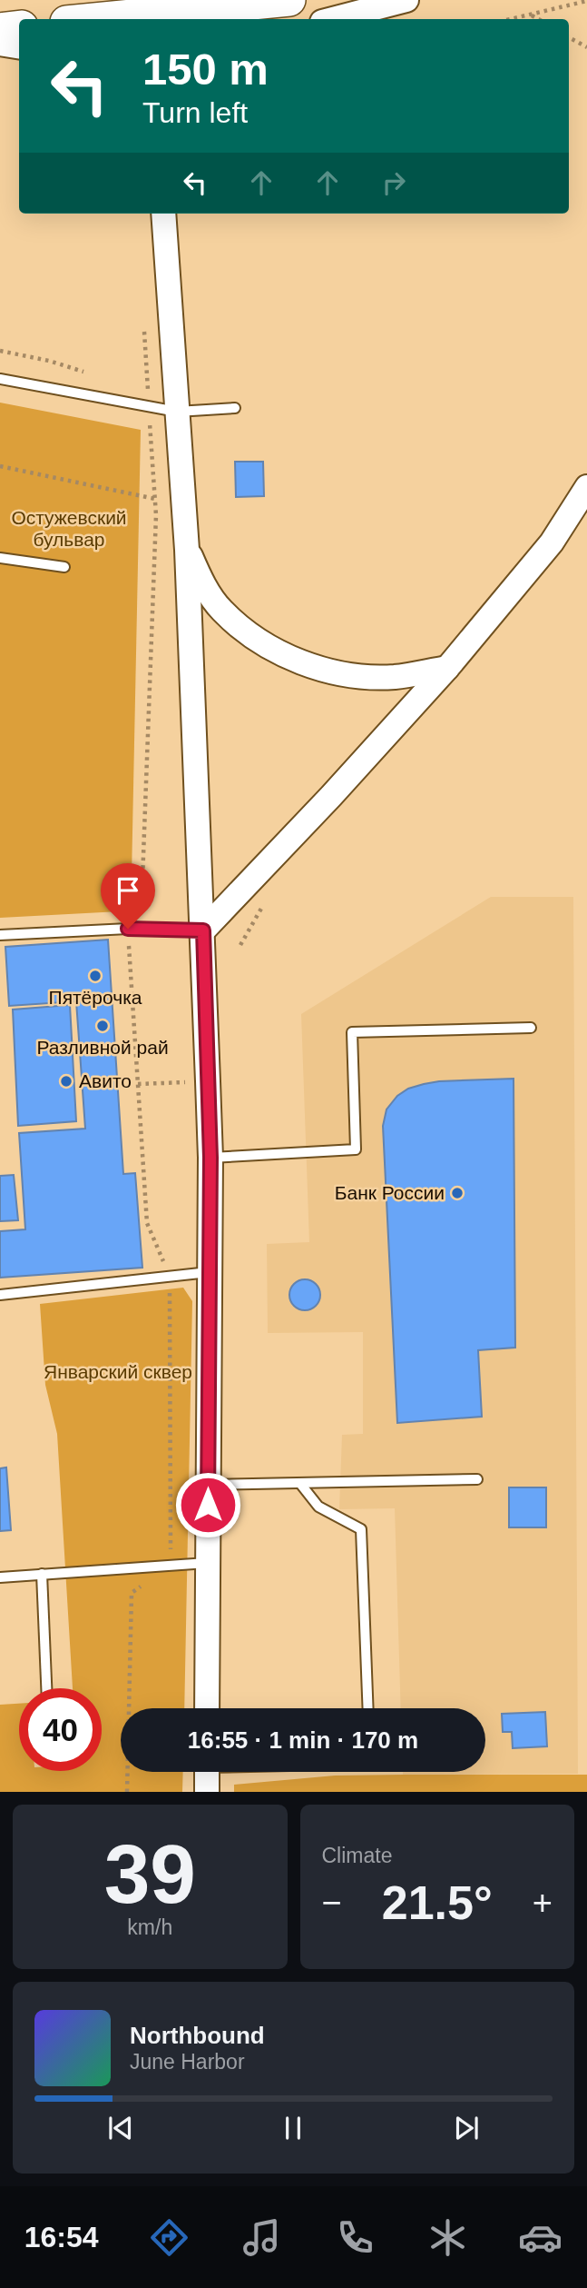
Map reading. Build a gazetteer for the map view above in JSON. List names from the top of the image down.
{
  "parks": ["Остужевский бульвар", "Январский сквер"],
  "places": [
    "Пятёрочка",
    "Разливной рай",
    "Авито",
    "Банк России"
  ],
  "page": {
    "turn": ["150 m", "Turn left"],
    "limit": "40",
    "trip": "16:55 · 1 min · 170 m",
    "tile": [
      ["39", "km/h"],
      "Climate"
    ],
    "heat": ["−", "21.5°", "+"],
    "song": ["Northbound", "June Harbor"],
    "tabs": "16:54"
  }
}
